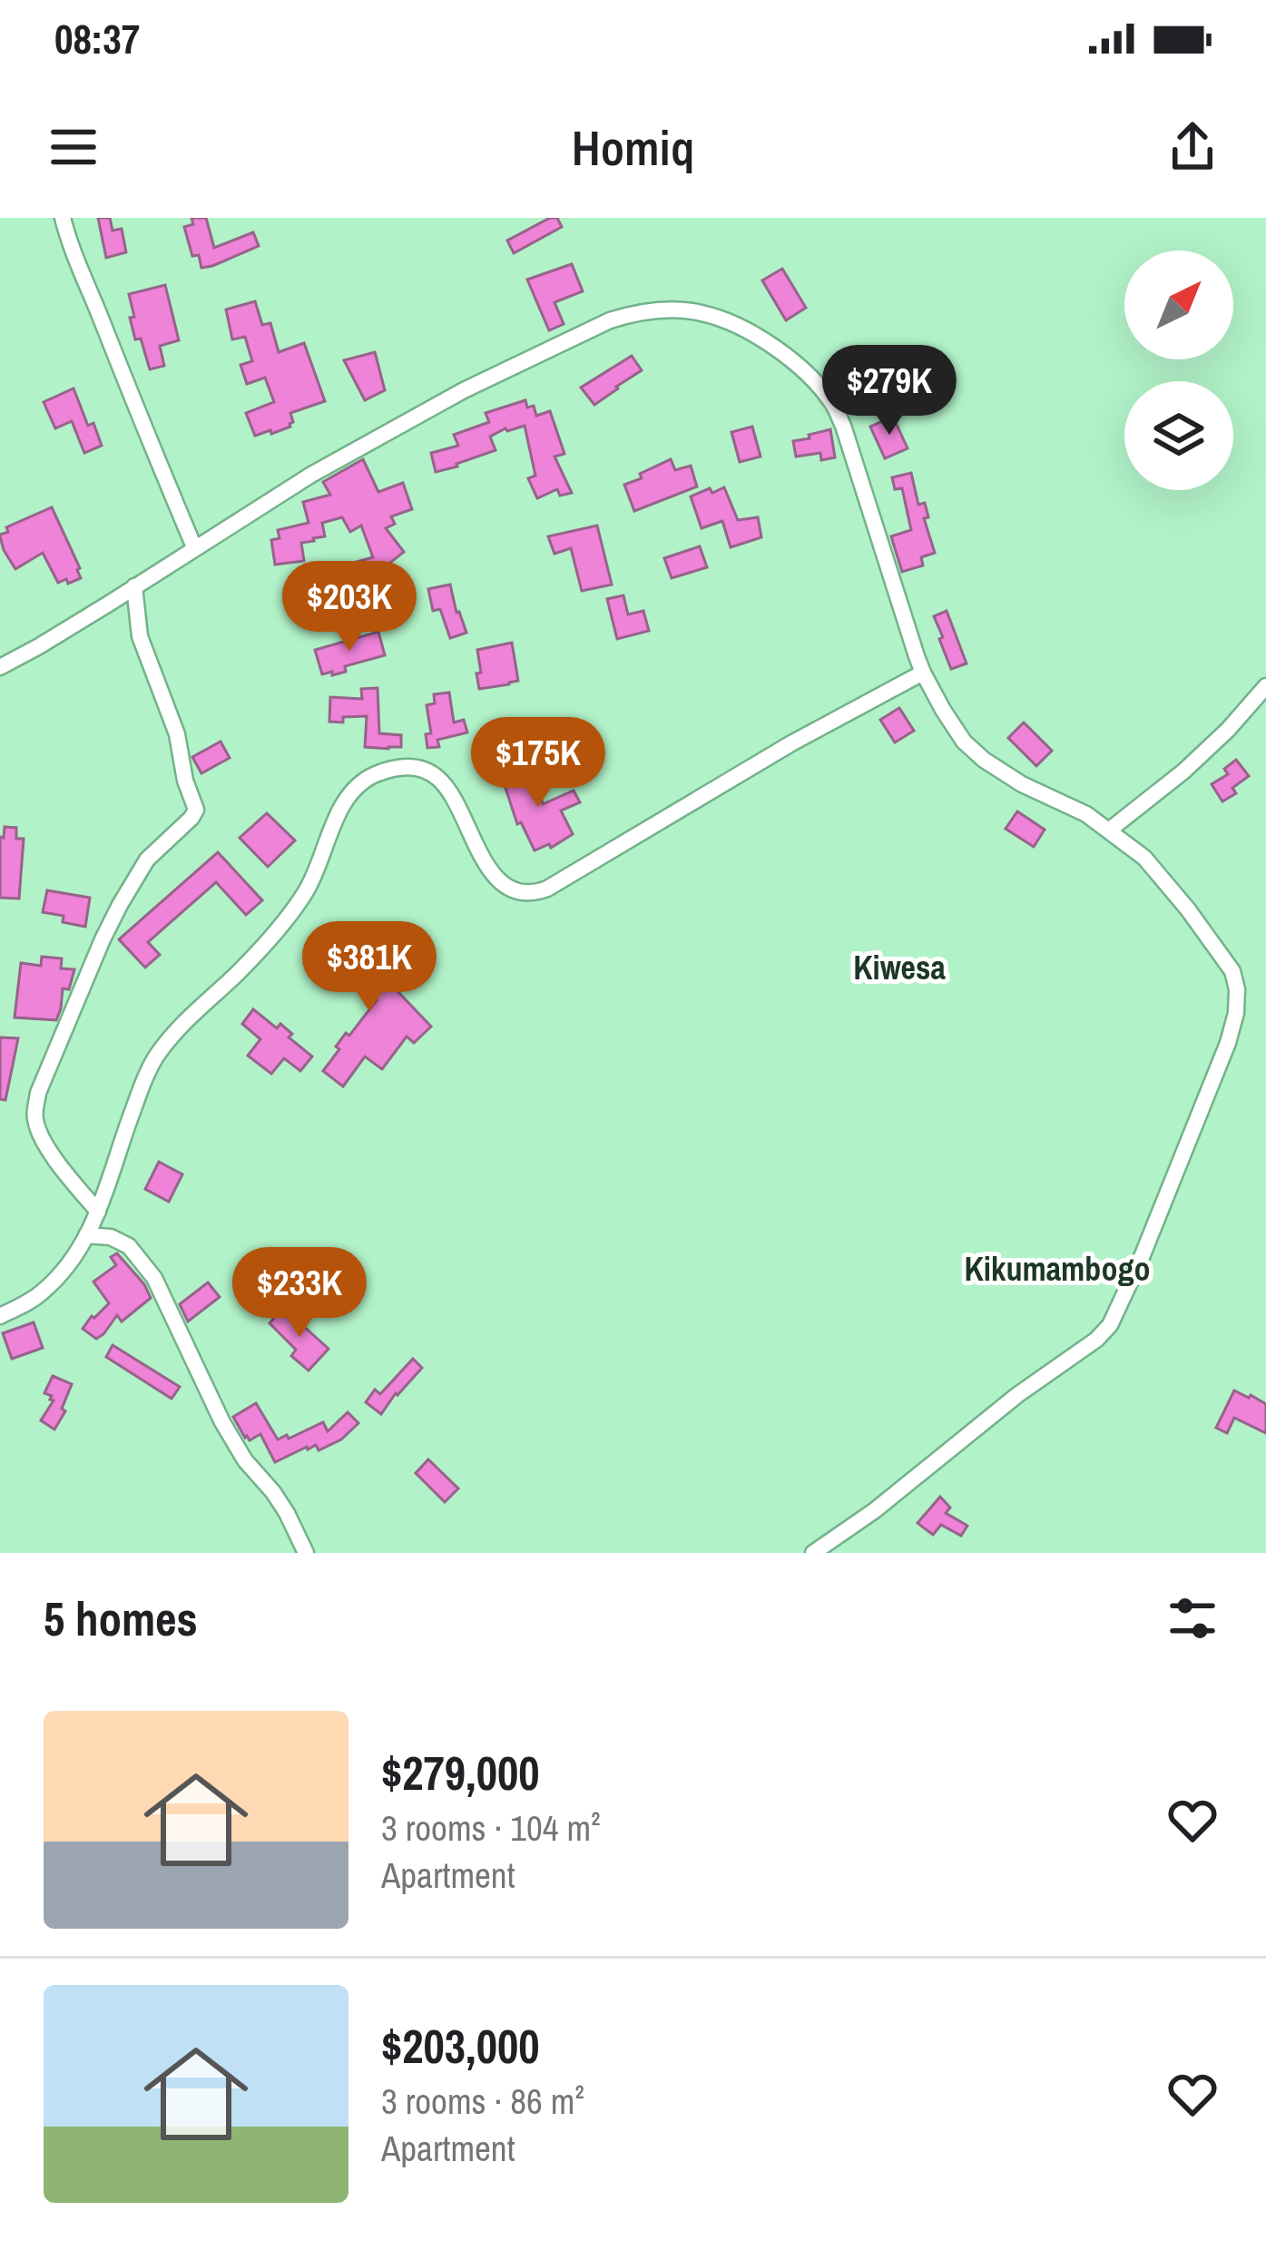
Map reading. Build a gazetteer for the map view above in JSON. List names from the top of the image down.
{
  "districts": ["Kiwesa", "Kikumambogo"],
  "north": "top right",
  "page": {
    "status": "08:37",
    "header": "Homiq",
    "price": [
      "$279K",
      "$203K",
      "$175K",
      "$381K",
      "$233K"
    ],
    "heading": "5 homes",
    "list": [
      {
        "name": "$279,000",
        "note": "3 rooms · 104 m² · Apartment"
      },
      {
        "name": "$203,000",
        "note": "3 rooms · 86 m² · Apartment"
      }
    ]
  }
}
